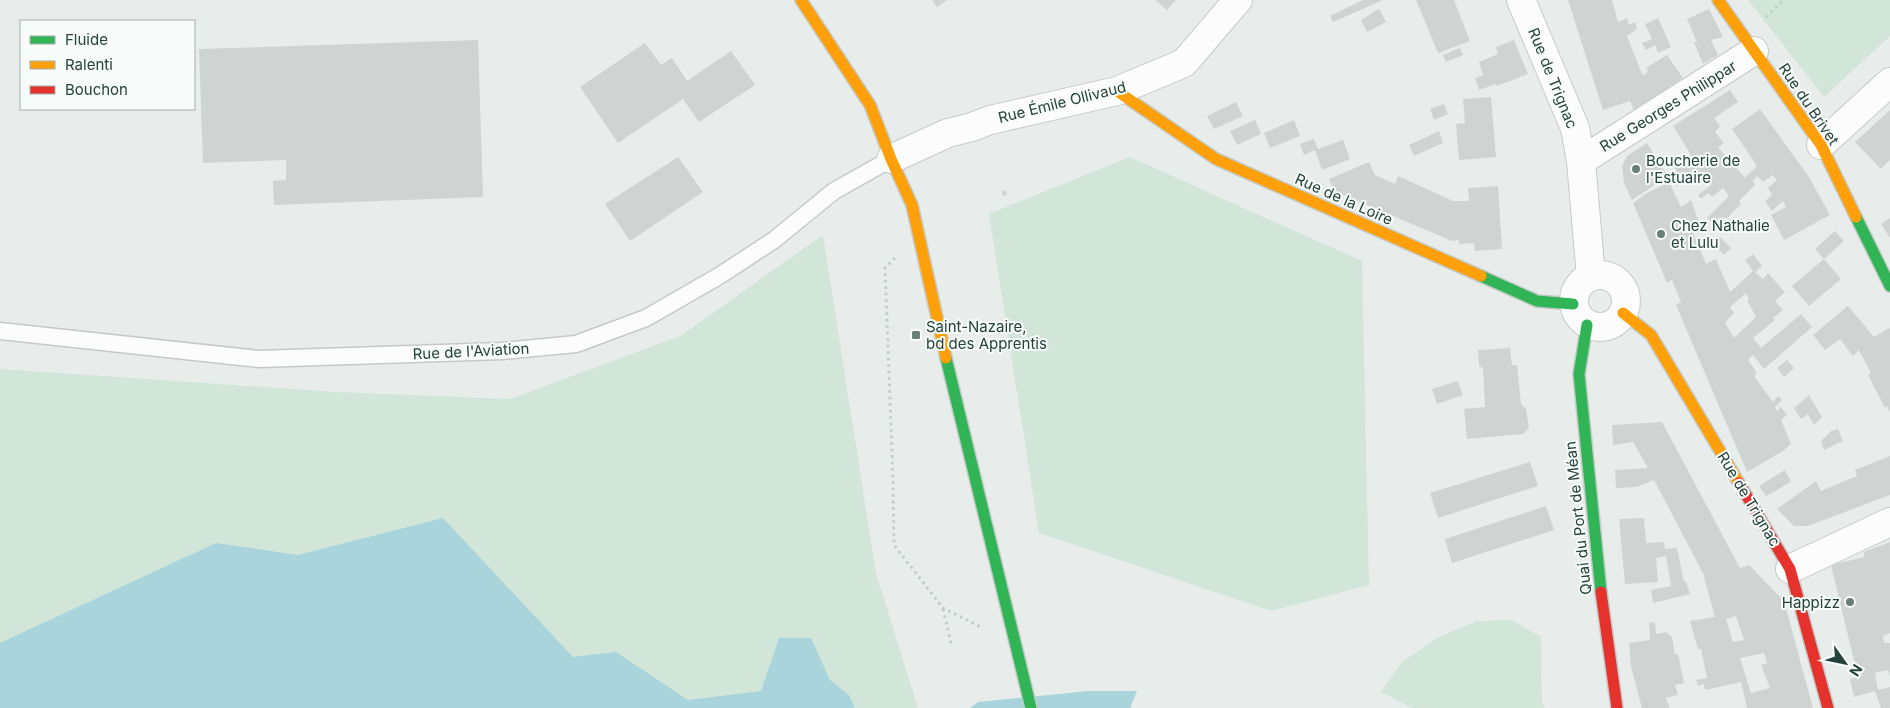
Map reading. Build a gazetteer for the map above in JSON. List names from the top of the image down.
{
  "streets": {
    "street": [
      "Rue de Trignac",
      "Rue Émile Ollivaud",
      "Rue du Brivet",
      "Rue Georges Philippar",
      "Rue de la Loire",
      "Quai du Port de Méan"
    ],
    "lane": ["Rue de l'Aviation"]
  },
  "crossings": [
    ["Rue de Trignac", "Rue Georges Philippar"],
    ["Rue de Trignac", "Rue de la Loire"],
    ["Rue de Trignac", "Quai du Port de Méan"],
    ["Rue Émile Ollivaud", "Rue de la Loire"],
    ["Rue Émile Ollivaud", "Rue de l'Aviation"],
    ["Rue du Brivet", "Rue Georges Philippar"],
    ["Rue de la Loire", "Quai du Port de Méan"]
  ],
  "places": {
    "other": ["Boucherie de l'Estuaire", "Chez Nathalie et Lulu", "Happizz"],
    "transit": ["Saint-Nazaire, bd des Apprentis"]
  },
  "legend": ["Fluide", "Ralenti", "Bouchon"],
  "north": "bottom right"
}
